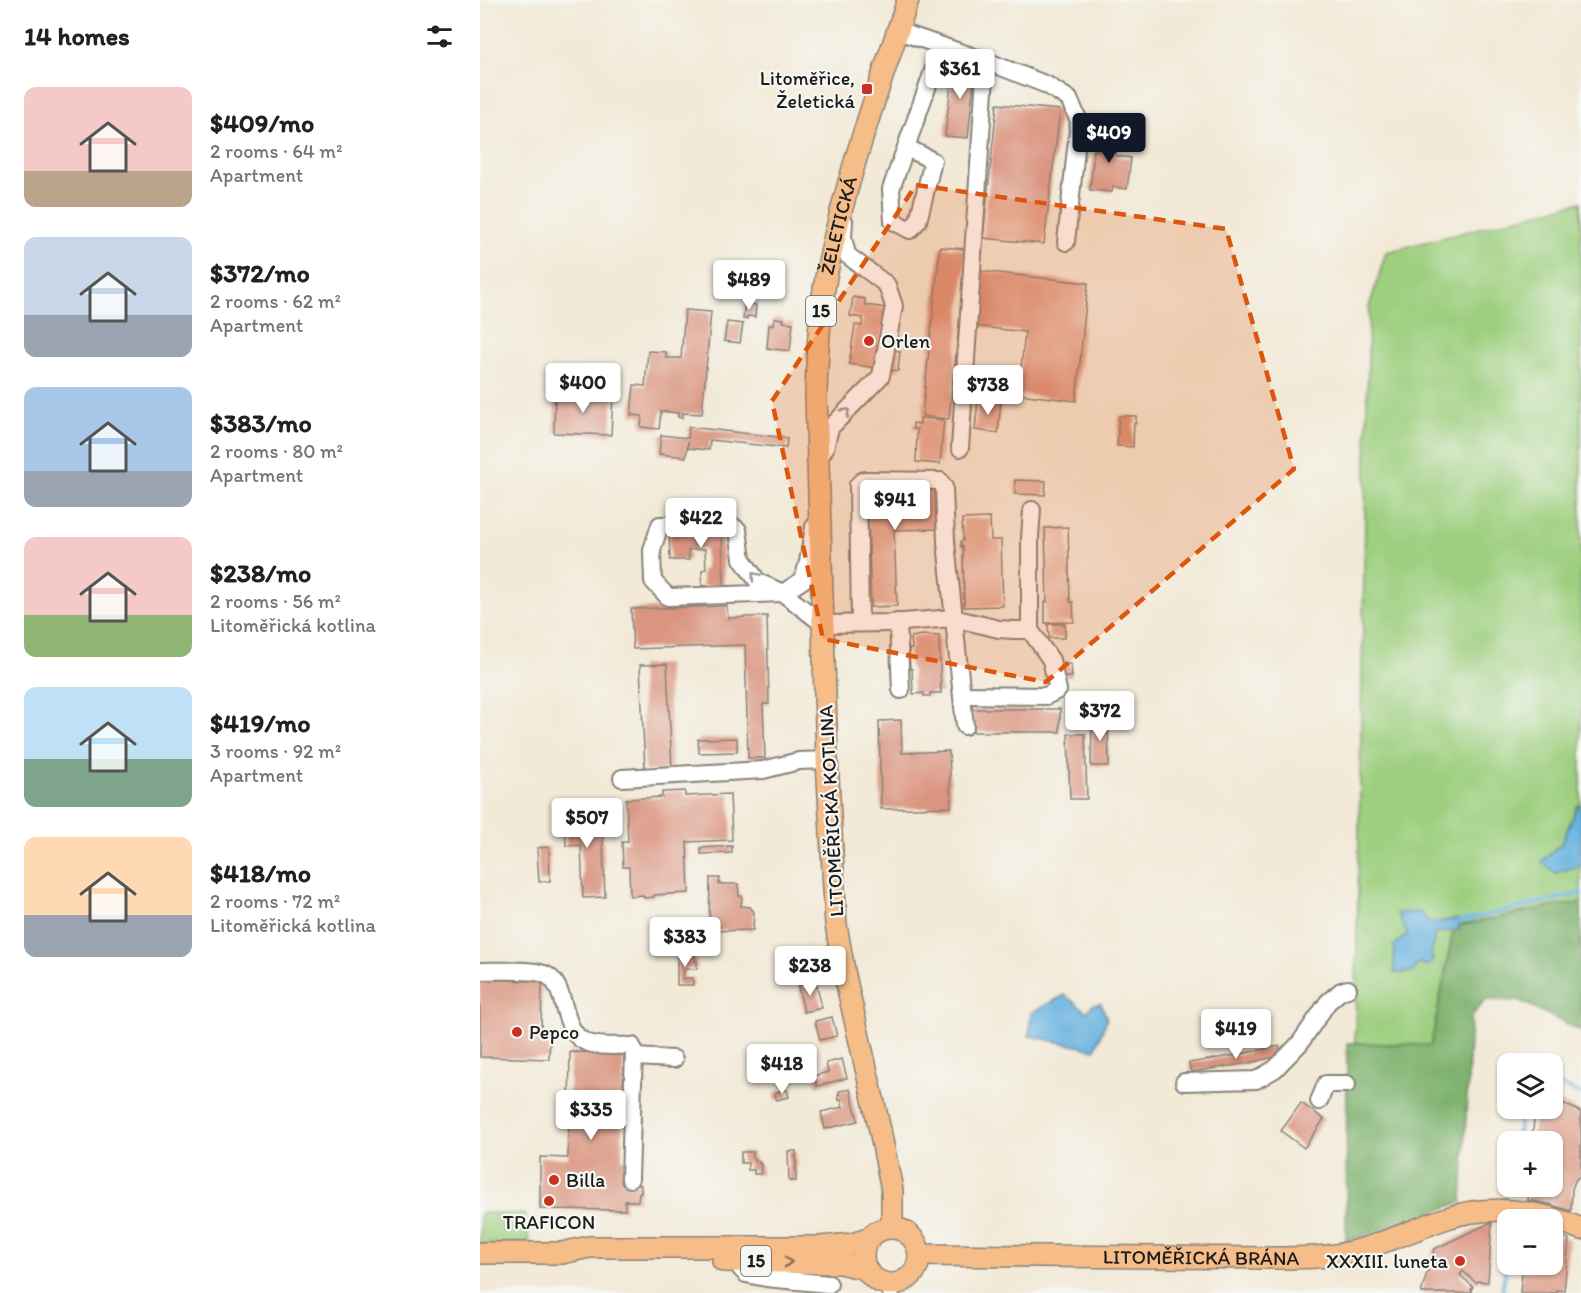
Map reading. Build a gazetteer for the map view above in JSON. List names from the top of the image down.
{
  "streets": {
    "main road": [
      "ŽELETICKÁ",
      "15",
      "LITOMĚŘICKÁ KOTLINA",
      "LITOMĚŘICKÁ BRÁNA"
    ]
  },
  "crossings": [
    ["ŽELETICKÁ", "LITOMĚŘICKÁ KOTLINA"],
    ["15", "LITOMĚŘICKÁ KOTLINA"],
    ["15", "LITOMĚŘICKÁ BRÁNA"],
    ["LITOMĚŘICKÁ KOTLINA", "LITOMĚŘICKÁ BRÁNA"]
  ],
  "places": {
    "transit": ["Litoměřice, Želetická"],
    "other": [
      "Orlen",
      "Pepco",
      "Billa",
      "TRAFICON",
      "XXXIII. luneta"
    ]
  },
  "page": {
    "heading": "14 homes",
    "price": [
      "$361",
      "$409",
      "$489",
      "$400",
      "$738",
      "$941",
      "$422",
      "$372",
      "$507",
      "$383",
      "$238",
      "$419",
      "$418",
      "$335"
    ],
    "list": [
      {
        "name": "$409/mo",
        "note": "2 rooms · 64 m² · Apartment"
      },
      {
        "name": "$372/mo",
        "note": "2 rooms · 62 m² · Apartment"
      },
      {
        "name": "$383/mo",
        "note": "2 rooms · 80 m² · Apartment"
      },
      {
        "name": "$238/mo",
        "note": "2 rooms · 56 m² · Litoměřická kotlina"
      },
      {
        "name": "$419/mo",
        "note": "3 rooms · 92 m² · Apartment"
      },
      {
        "name": "$418/mo",
        "note": "2 rooms · 72 m² · Litoměřická kotlina"
      }
    ],
    "map_buttons": ["+", "−"]
  }
}
